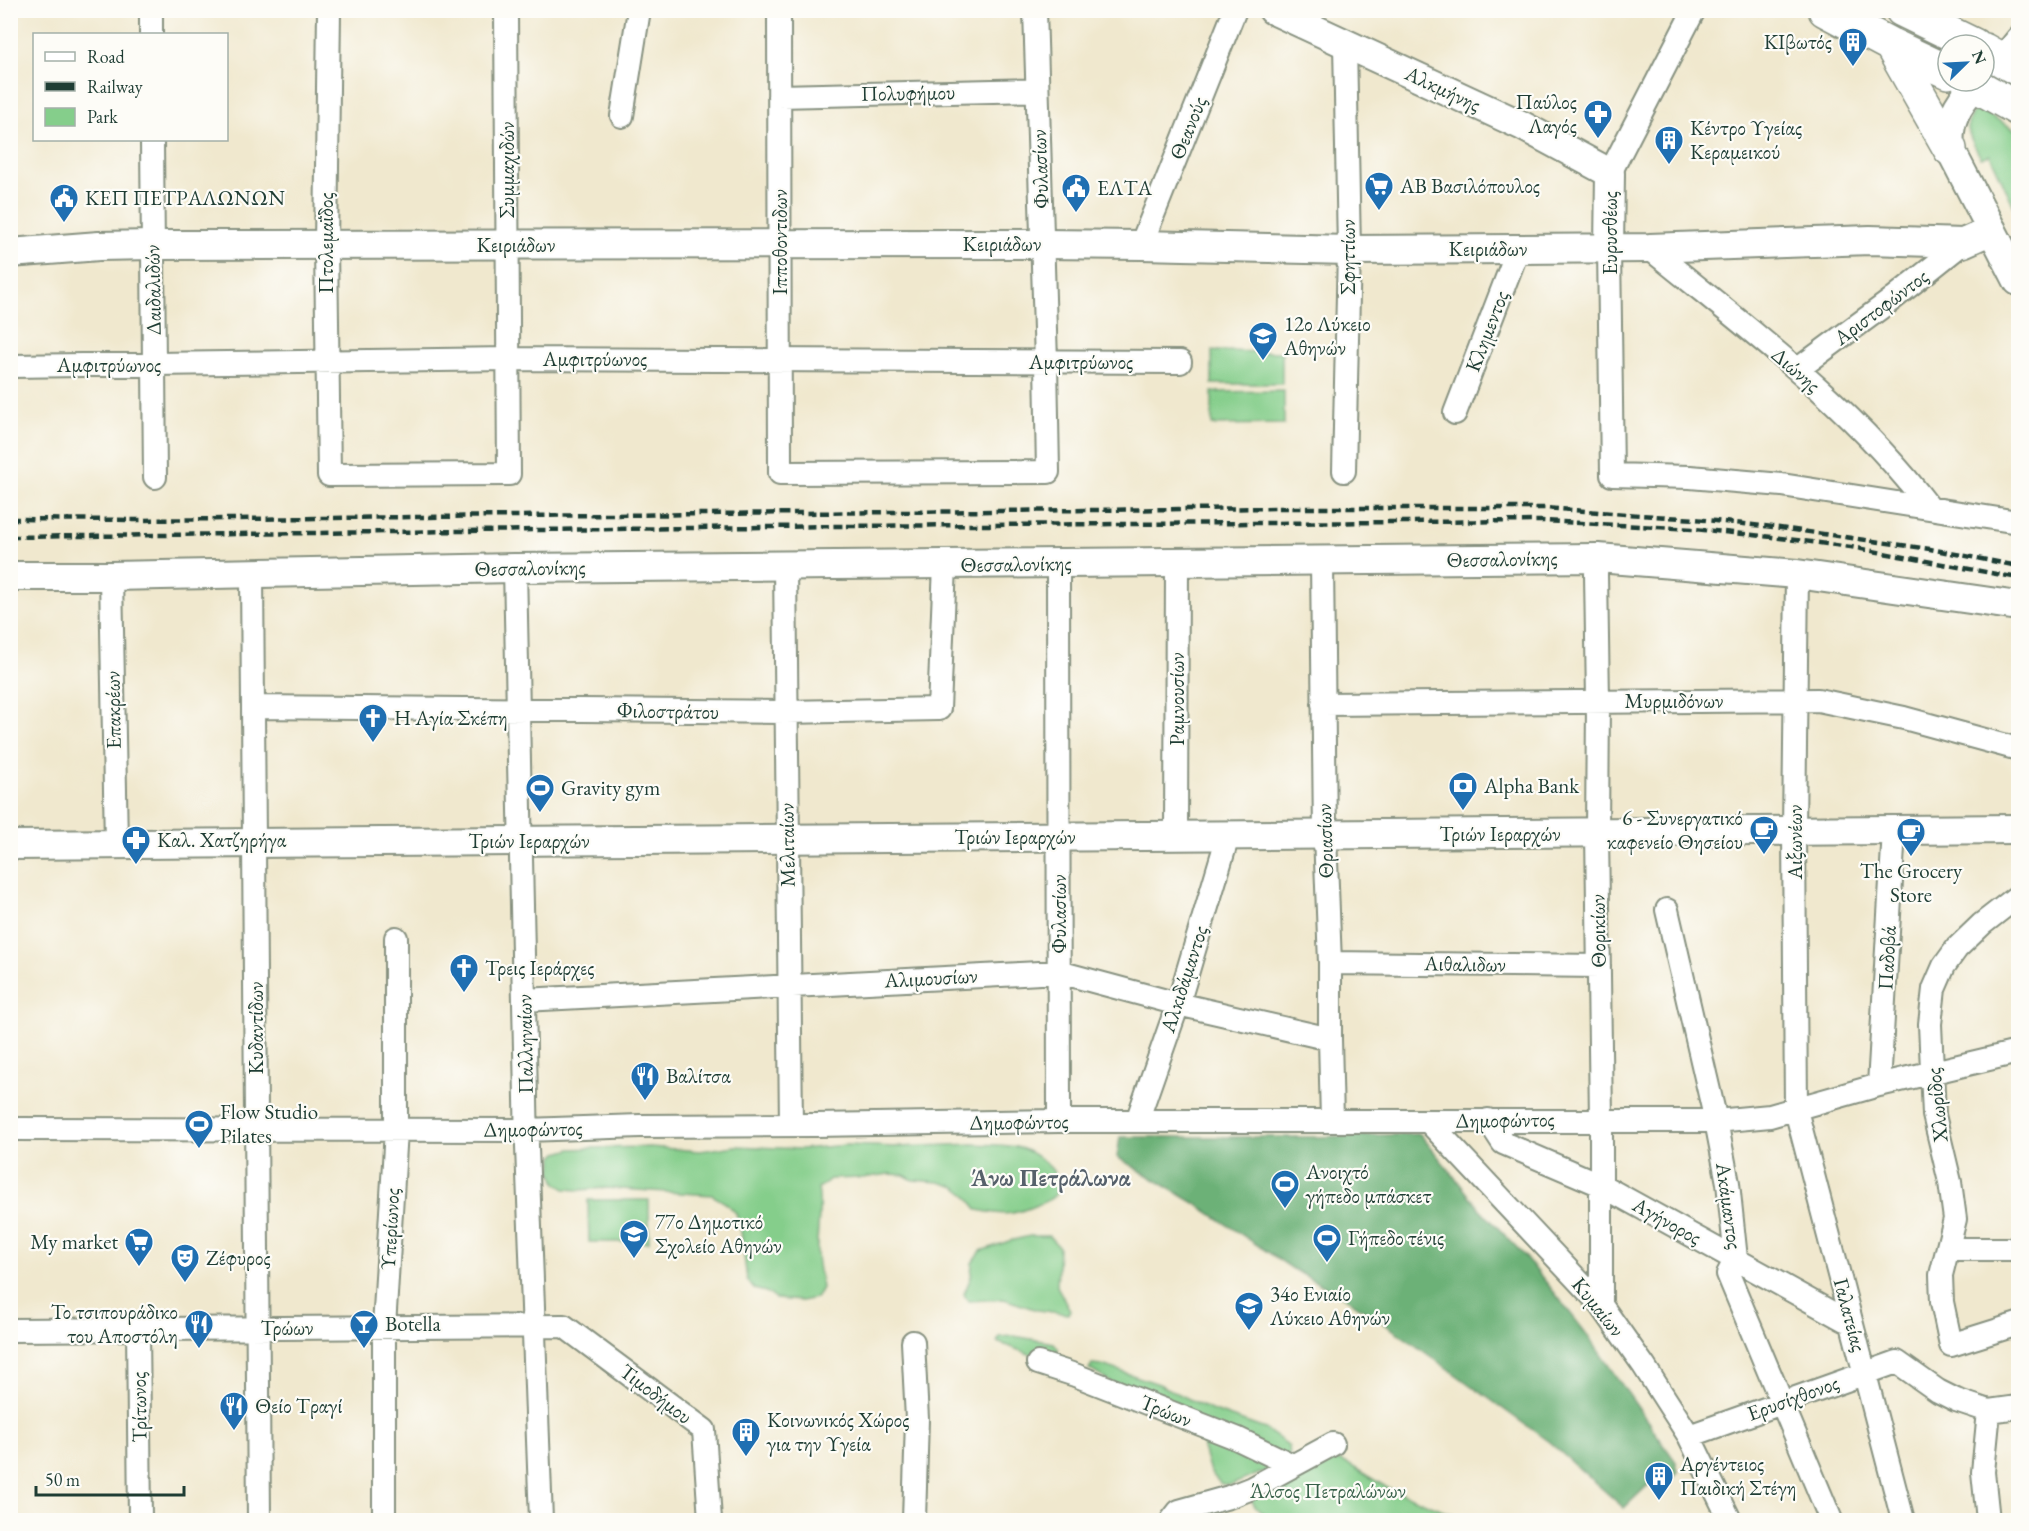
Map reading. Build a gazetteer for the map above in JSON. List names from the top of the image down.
{
  "streets": {
    "street": [
      "Αλκμήνης",
      "Πολυφήμου",
      "Θεανούς",
      "Φυλασίων",
      "Συμμαχιδών",
      "Ευρυσθέως",
      "Ιπποθοντιδων",
      "Πτολεμαΐδος",
      "Κειριάδων",
      "Σφηττίων",
      "Δαιδαλιδών",
      "Αριστοφώντος",
      "Κλημεντος",
      "Αμφιτρύωνος",
      "Διώνης",
      "Θεσσαλονίκης",
      "Ραμνουσίων",
      "Μυρμιδόνων",
      "Επακρέων",
      "Φιλοστράτου",
      "Τριών Ιεραρχών",
      "Θριασίων",
      "Αιξωνέων",
      "Μελιταίων",
      "Θορικίων",
      "Παδοβά",
      "Αιθαλιδων",
      "Αλιμουσίων",
      "Αλκιδάμαντος",
      "Κυδαντίδων",
      "Παλληναίων",
      "Χλωρίδος",
      "Δημοφώντος",
      "Ακάμαντος",
      "Αγήνορος",
      "Υπερίωνος",
      "Κυμαίων",
      "Γαλατείας",
      "Τρώων",
      "Τιμοδήμου",
      "Ερυσίχθονος",
      "Τρίτωνος"
    ]
  },
  "crossings": [
    ["Αλκμήνης", "Ευρυσθέως"],
    ["Αλκμήνης", "Σφηττίων"],
    ["Πολυφήμου", "Φυλασίων"],
    ["Πολυφήμου", "Ιπποθοντιδων"],
    ["Θεανούς", "Κειριάδων"],
    ["Φυλασίων", "Ιπποθοντιδων"],
    ["Φυλασίων", "Κειριάδων"],
    ["Φυλασίων", "Αμφιτρύωνος"],
    ["Φυλασίων", "Θεσσαλονίκης"],
    ["Φυλασίων", "Τριών Ιεραρχών"],
    ["Φυλασίων", "Αλιμουσίων"],
    ["Φυλασίων", "Δημοφώντος"],
    ["Συμμαχιδών", "Πτολεμαΐδος"],
    ["Συμμαχιδών", "Κειριάδων"],
    ["Συμμαχιδών", "Αμφιτρύωνος"],
    ["Ευρυσθέως", "Κειριάδων"],
    ["Ευρυσθέως", "Διώνης"],
    ["Ιπποθοντιδων", "Κειριάδων"],
    ["Ιπποθοντιδων", "Αμφιτρύωνος"],
    ["Πτολεμαΐδος", "Κειριάδων"],
    ["Πτολεμαΐδος", "Αμφιτρύωνος"],
    ["Κειριάδων", "Σφηττίων"],
    ["Κειριάδων", "Δαιδαλιδών"],
    ["Κειριάδων", "Αριστοφώντος"],
    ["Κειριάδων", "Κλημεντος"],
    ["Κειριάδων", "Διώνης"],
    ["Δαιδαλιδών", "Αμφιτρύωνος"],
    ["Αριστοφώντος", "Διώνης"],
    ["Θεσσαλονίκης", "Ραμνουσίων"],
    ["Θεσσαλονίκης", "Επακρέων"],
    ["Θεσσαλονίκης", "Φιλοστράτου"],
    ["Θεσσαλονίκης", "Θριασίων"],
    ["Θεσσαλονίκης", "Αιξωνέων"],
    ["Θεσσαλονίκης", "Μελιταίων"],
    ["Θεσσαλονίκης", "Θορικίων"],
    ["Θεσσαλονίκης", "Κυδαντίδων"],
    ["Θεσσαλονίκης", "Παλληναίων"],
    ["Ραμνουσίων", "Τριών Ιεραρχών"],
    ["Μυρμιδόνων", "Θριασίων"],
    ["Μυρμιδόνων", "Αιξωνέων"],
    ["Μυρμιδόνων", "Θορικίων"],
    ["Επακρέων", "Τριών Ιεραρχών"],
    ["Φιλοστράτου", "Μελιταίων"],
    ["Φιλοστράτου", "Κυδαντίδων"],
    ["Φιλοστράτου", "Παλληναίων"],
    ["Τριών Ιεραρχών", "Θριασίων"],
    ["Τριών Ιεραρχών", "Αιξωνέων"],
    ["Τριών Ιεραρχών", "Μελιταίων"],
    ["Τριών Ιεραρχών", "Θορικίων"],
    ["Τριών Ιεραρχών", "Παδοβά"],
    ["Τριών Ιεραρχών", "Αλκιδάμαντος"],
    ["Τριών Ιεραρχών", "Κυδαντίδων"],
    ["Τριών Ιεραρχών", "Παλληναίων"],
    ["Θριασίων", "Αιθαλιδων"],
    ["Θριασίων", "Αλιμουσίων"],
    ["Θριασίων", "Δημοφώντος"],
    ["Αιξωνέων", "Δημοφώντος"],
    ["Αιξωνέων", "Γαλατείας"],
    ["Μελιταίων", "Αλιμουσίων"],
    ["Μελιταίων", "Δημοφώντος"],
    ["Θορικίων", "Αιθαλιδων"],
    ["Θορικίων", "Δημοφώντος"],
    ["Θορικίων", "Αγήνορος"],
    ["Θορικίων", "Κυμαίων"],
    ["Παδοβά", "Δημοφώντος"],
    ["Αλιμουσίων", "Αλκιδάμαντος"],
    ["Αλιμουσίων", "Παλληναίων"],
    ["Αλκιδάμαντος", "Δημοφώντος"],
    ["Κυδαντίδων", "Δημοφώντος"],
    ["Κυδαντίδων", "Τρώων"],
    ["Παλληναίων", "Δημοφώντος"],
    ["Παλληναίων", "Τρώων"],
    ["Χλωρίδος", "Δημοφώντος"],
    ["Δημοφώντος", "Ακάμαντος"],
    ["Δημοφώντος", "Αγήνορος"],
    ["Δημοφώντος", "Υπερίωνος"],
    ["Δημοφώντος", "Κυμαίων"],
    ["Δημοφώντος", "Γαλατείας"],
    ["Ακάμαντος", "Αγήνορος"],
    ["Ακάμαντος", "Ερυσίχθονος"],
    ["Αγήνορος", "Γαλατείας"],
    ["Υπερίωνος", "Τρώων"],
    ["Κυμαίων", "Ερυσίχθονος"],
    ["Γαλατείας", "Ερυσίχθονος"],
    ["Τρώων", "Τιμοδήμου"],
    ["Τρώων", "Τρίτωνος"]
  ],
  "districts": ["Άνω Πετράλωνα"],
  "parks": ["Άλσος Πετραλώνων"],
  "places": {
    "building": [
      "ΚΙβωτός",
      "Κέντρο Υγείας Κεραμεικού",
      "Κοινωνικός Χώρος για την Υγεία",
      "Αργέντειος Παιδική Στέγη"
    ],
    "pharmacy": ["Παύλος Λαγός", "Καλ. Χατζηρήγα"],
    "supermarket": ["ΑΒ Βασιλόπουλος", "My market"],
    "public building": ["ΕΛΤΑ", "ΚΕΠ ΠΕΤΡΑΛΩΝΩΝ"],
    "school or university": ["12ο Λύκειο Αθηνών", "77ο Δημοτικό Σχολείο Αθηνών", "34ο Ενιαίο Λύκειο Αθηνών"],
    "church": ["Η Αγία Σκέπη", "Τρεις Ιεράρχες"],
    "bank": ["Alpha Bank"],
    "sports": [
      "Gravity gym",
      "Flow Studio Pilates",
      "Ανοιχτό γήπεδο μπάσκετ",
      "Γήπεδο τένις"
    ],
    "cafe": ["6 - Συνεργατικό καφενείο Θησείου", "The Grocery Store"],
    "restaurant": ["Βαλίτσα", "Το τσιπουράδικο του Αποστόλη", "Θείο Tραγί"],
    "theatre": ["Ζέφυρος"],
    "bar": ["Botella"]
  },
  "legend": ["Road", "Railway", "Park"],
  "scale_bar": "50 m",
  "north": "top right"
}
